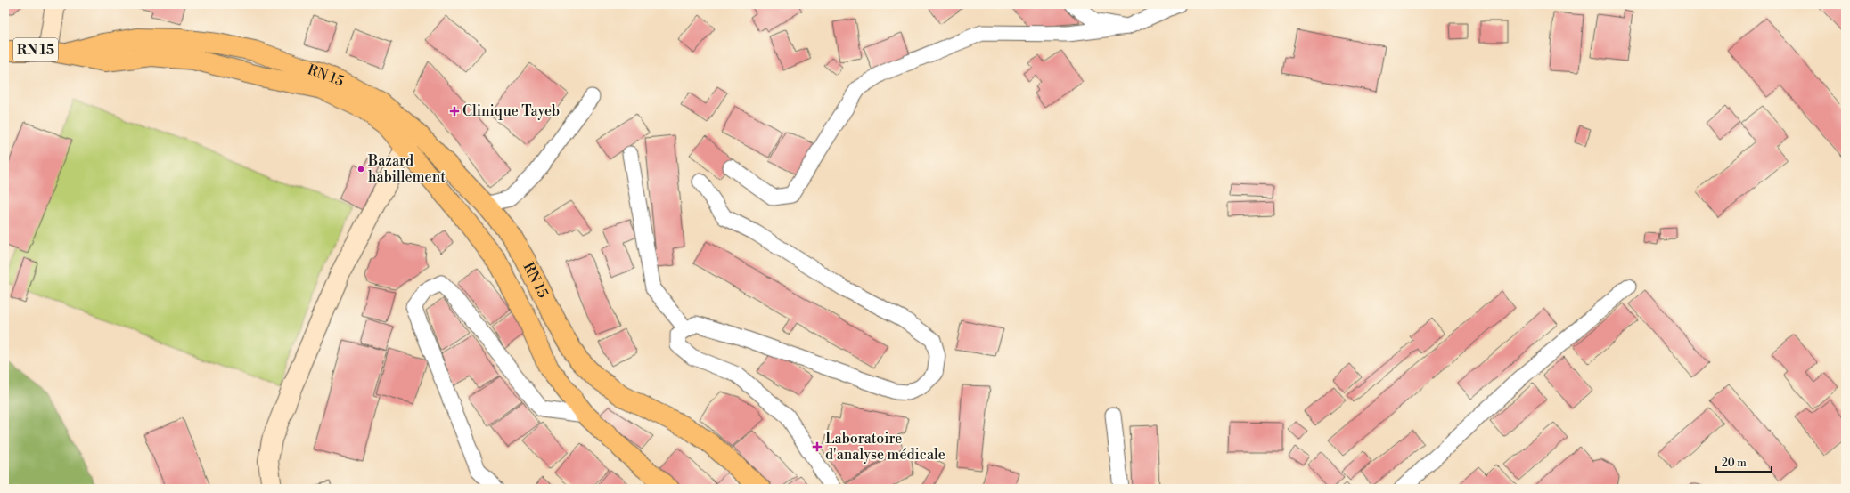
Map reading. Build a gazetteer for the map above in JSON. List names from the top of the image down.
{
  "streets": {
    "main road": ["RN 15"]
  },
  "places": {
    "health": ["Clinique Tayeb", "Laboratoire d'analyse médicale"],
    "other": ["Bazard habillement"]
  },
  "scale_bar": "20 m"
}
